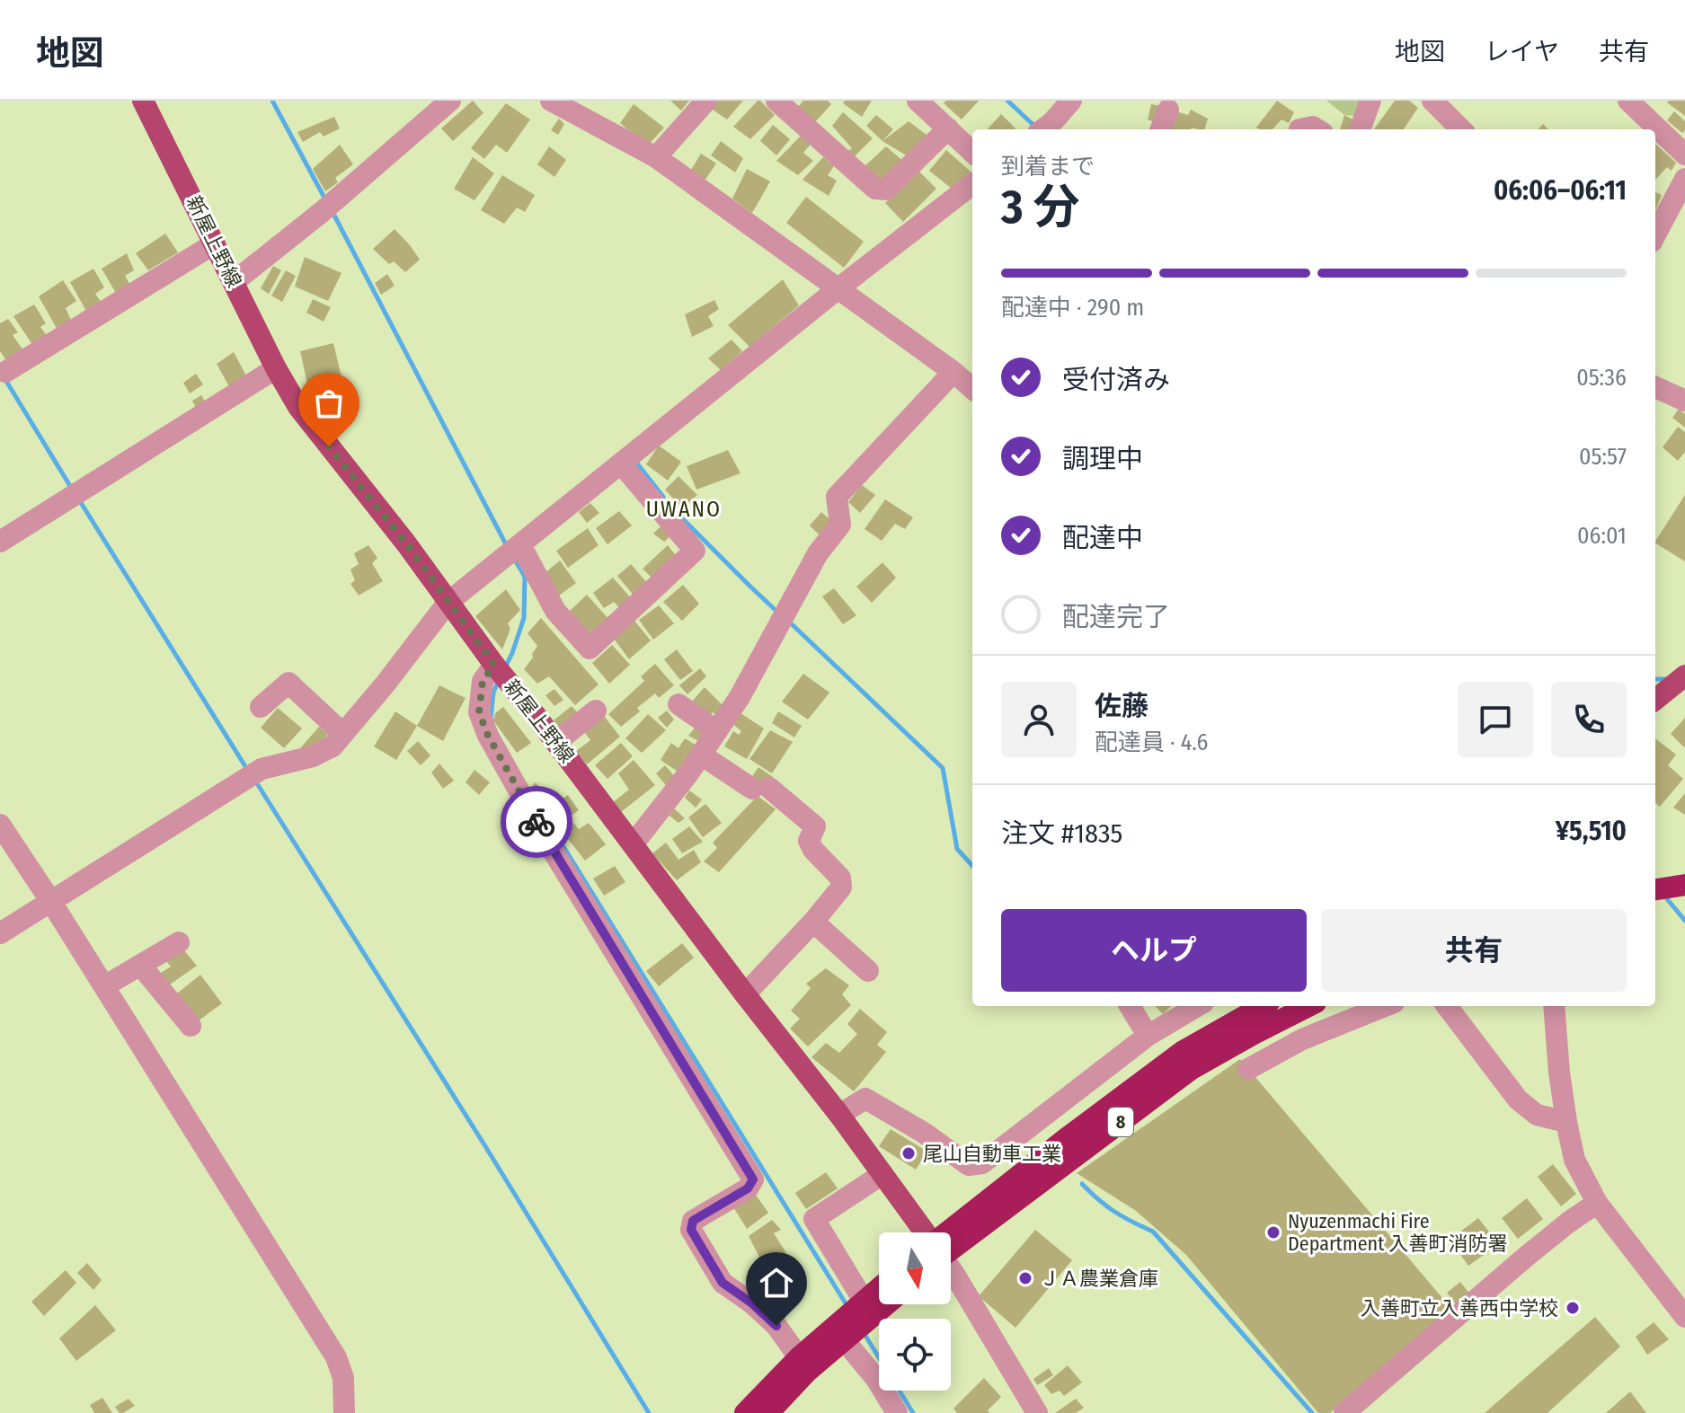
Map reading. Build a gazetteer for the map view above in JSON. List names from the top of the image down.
{
  "streets": {
    "highway": ["8"],
    "main road": ["新屋上野線"]
  },
  "districts": ["UWANO"],
  "places": [
    "尾山自動車工業",
    "Nyuzenmachi Fire Department 入善町消防署",
    "ＪＡ農業倉庫",
    "入善町立入善西中学校"
  ],
  "north": "bottom",
  "page": {
    "header": "地図",
    "nav": ["地図", "レイヤ", "共有"],
    "heading": ["3 分", "到着まで", "06:06–06:11"],
    "panel": [
      "佐藤",
      "配達員 · 4.6",
      "注文 #1835",
      "¥5,510"
    ],
    "bar": "配達中 · 290 m",
    "list": [
      ["受付済み", "05:36"],
      ["調理中", "05:57"],
      ["配達中", "06:01"],
      "配達完了"
    ],
    "buttons": ["ヘルプ", "共有"]
  }
}
